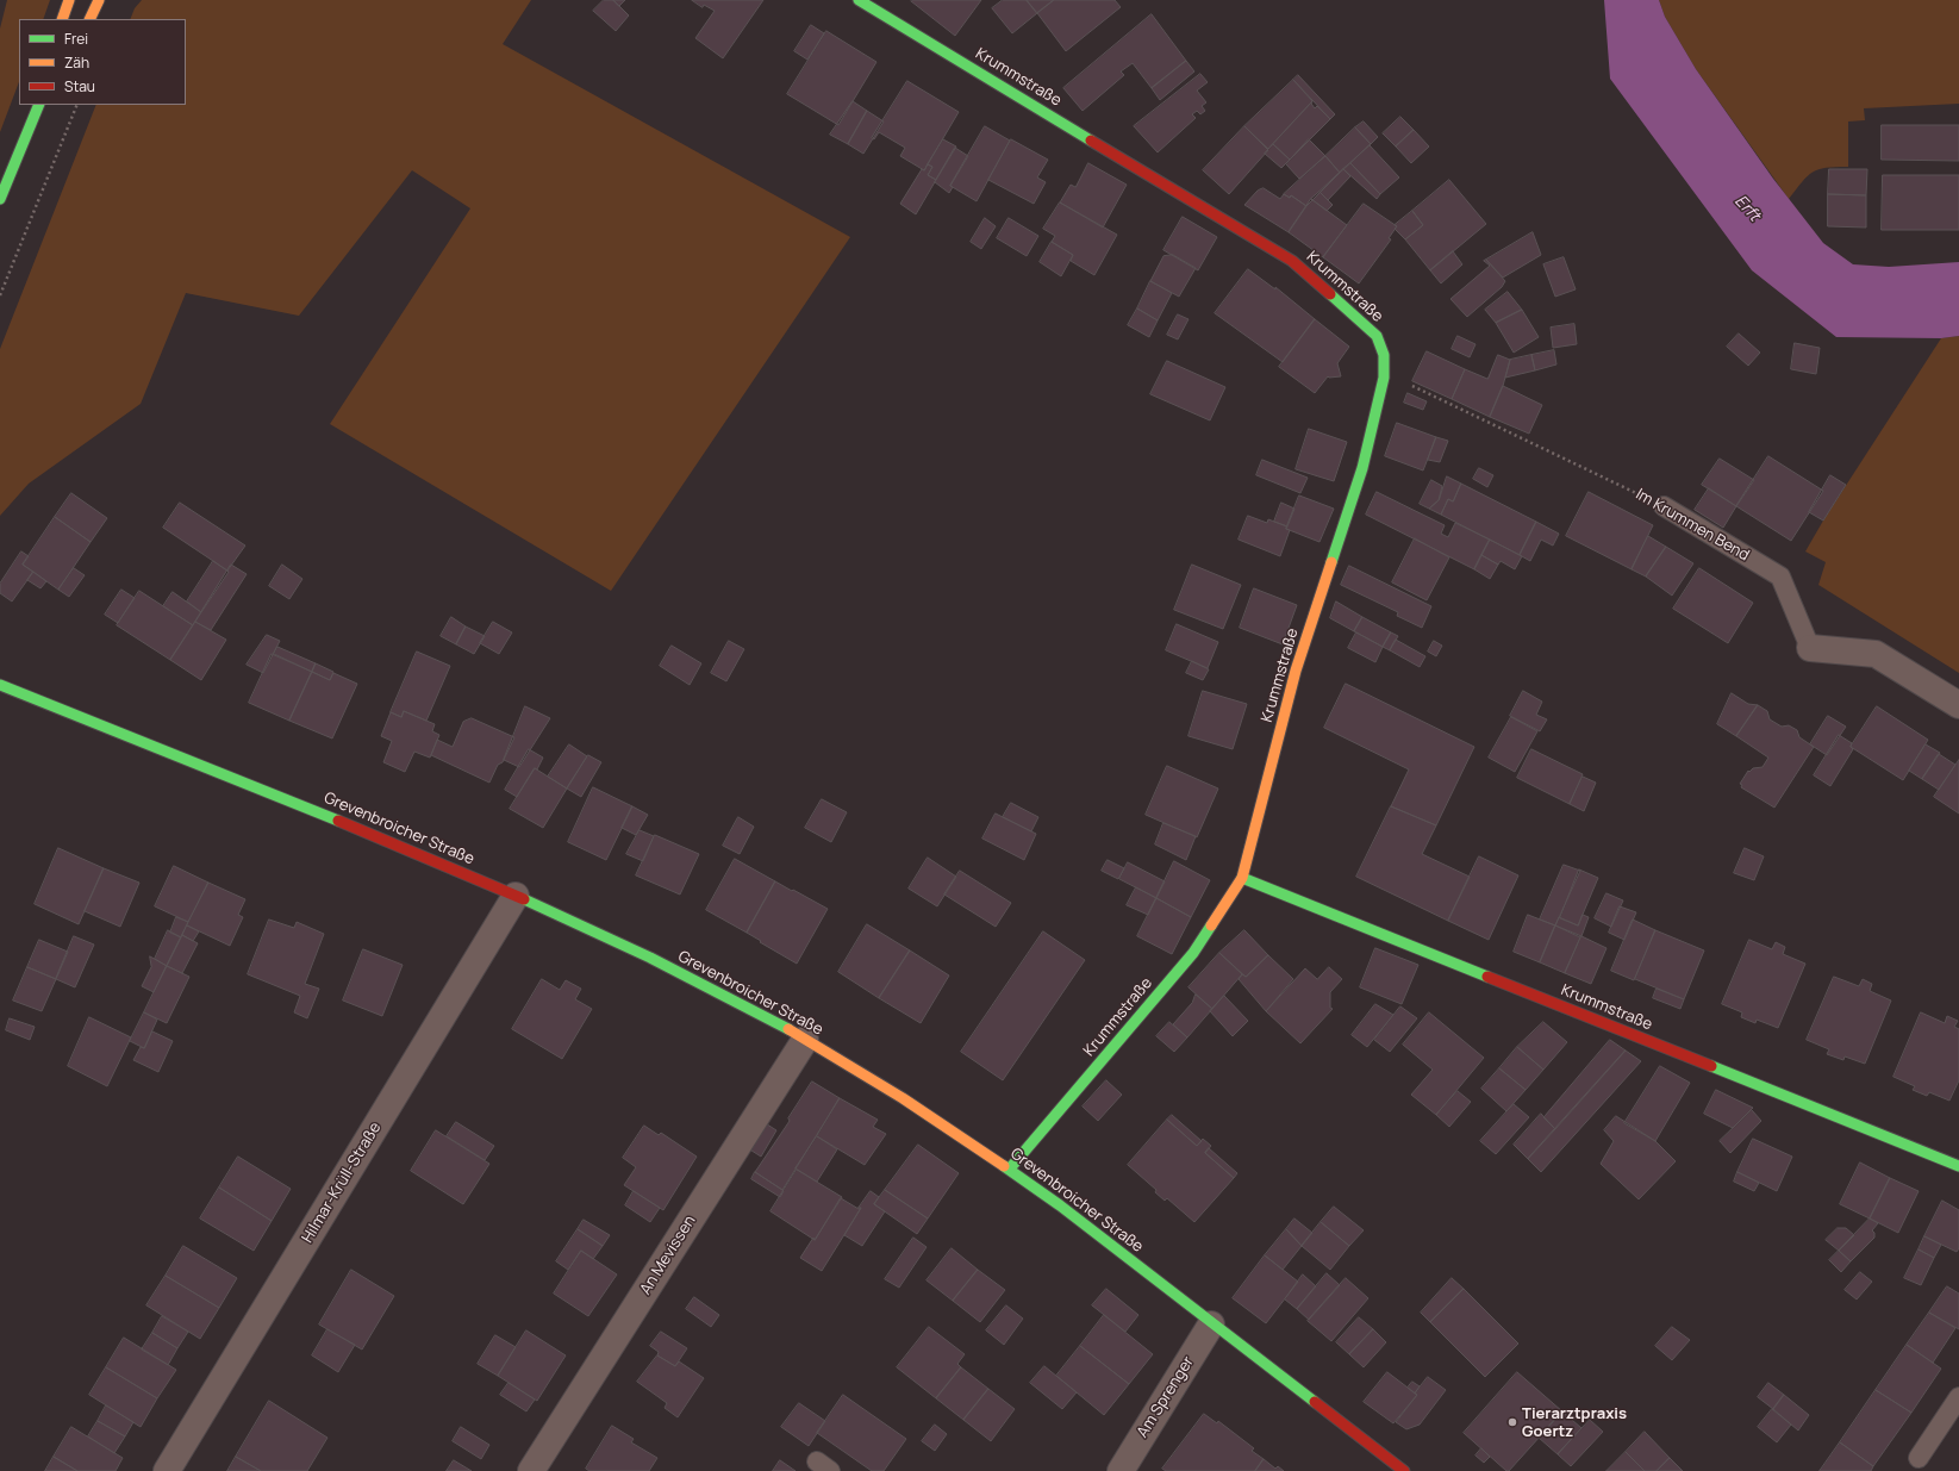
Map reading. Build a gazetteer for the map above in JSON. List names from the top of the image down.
{
  "streets": {
    "street": [
      "Krummstraße",
      "Im Krummen Bend",
      "Grevenbroicher Straße",
      "Hilmar-Krüll-Straße",
      "An Mevissen",
      "Am Sprenger"
    ]
  },
  "crossings": [
    ["Krummstraße", "Im Krummen Bend"],
    ["Krummstraße", "Grevenbroicher Straße"],
    ["Grevenbroicher Straße", "Hilmar-Krüll-Straße"],
    ["Grevenbroicher Straße", "An Mevissen"],
    ["Grevenbroicher Straße", "Am Sprenger"]
  ],
  "water": ["Erft"],
  "places": ["Tierarztpraxis Goertz"],
  "legend": ["Frei", "Zäh", "Stau"]
}
